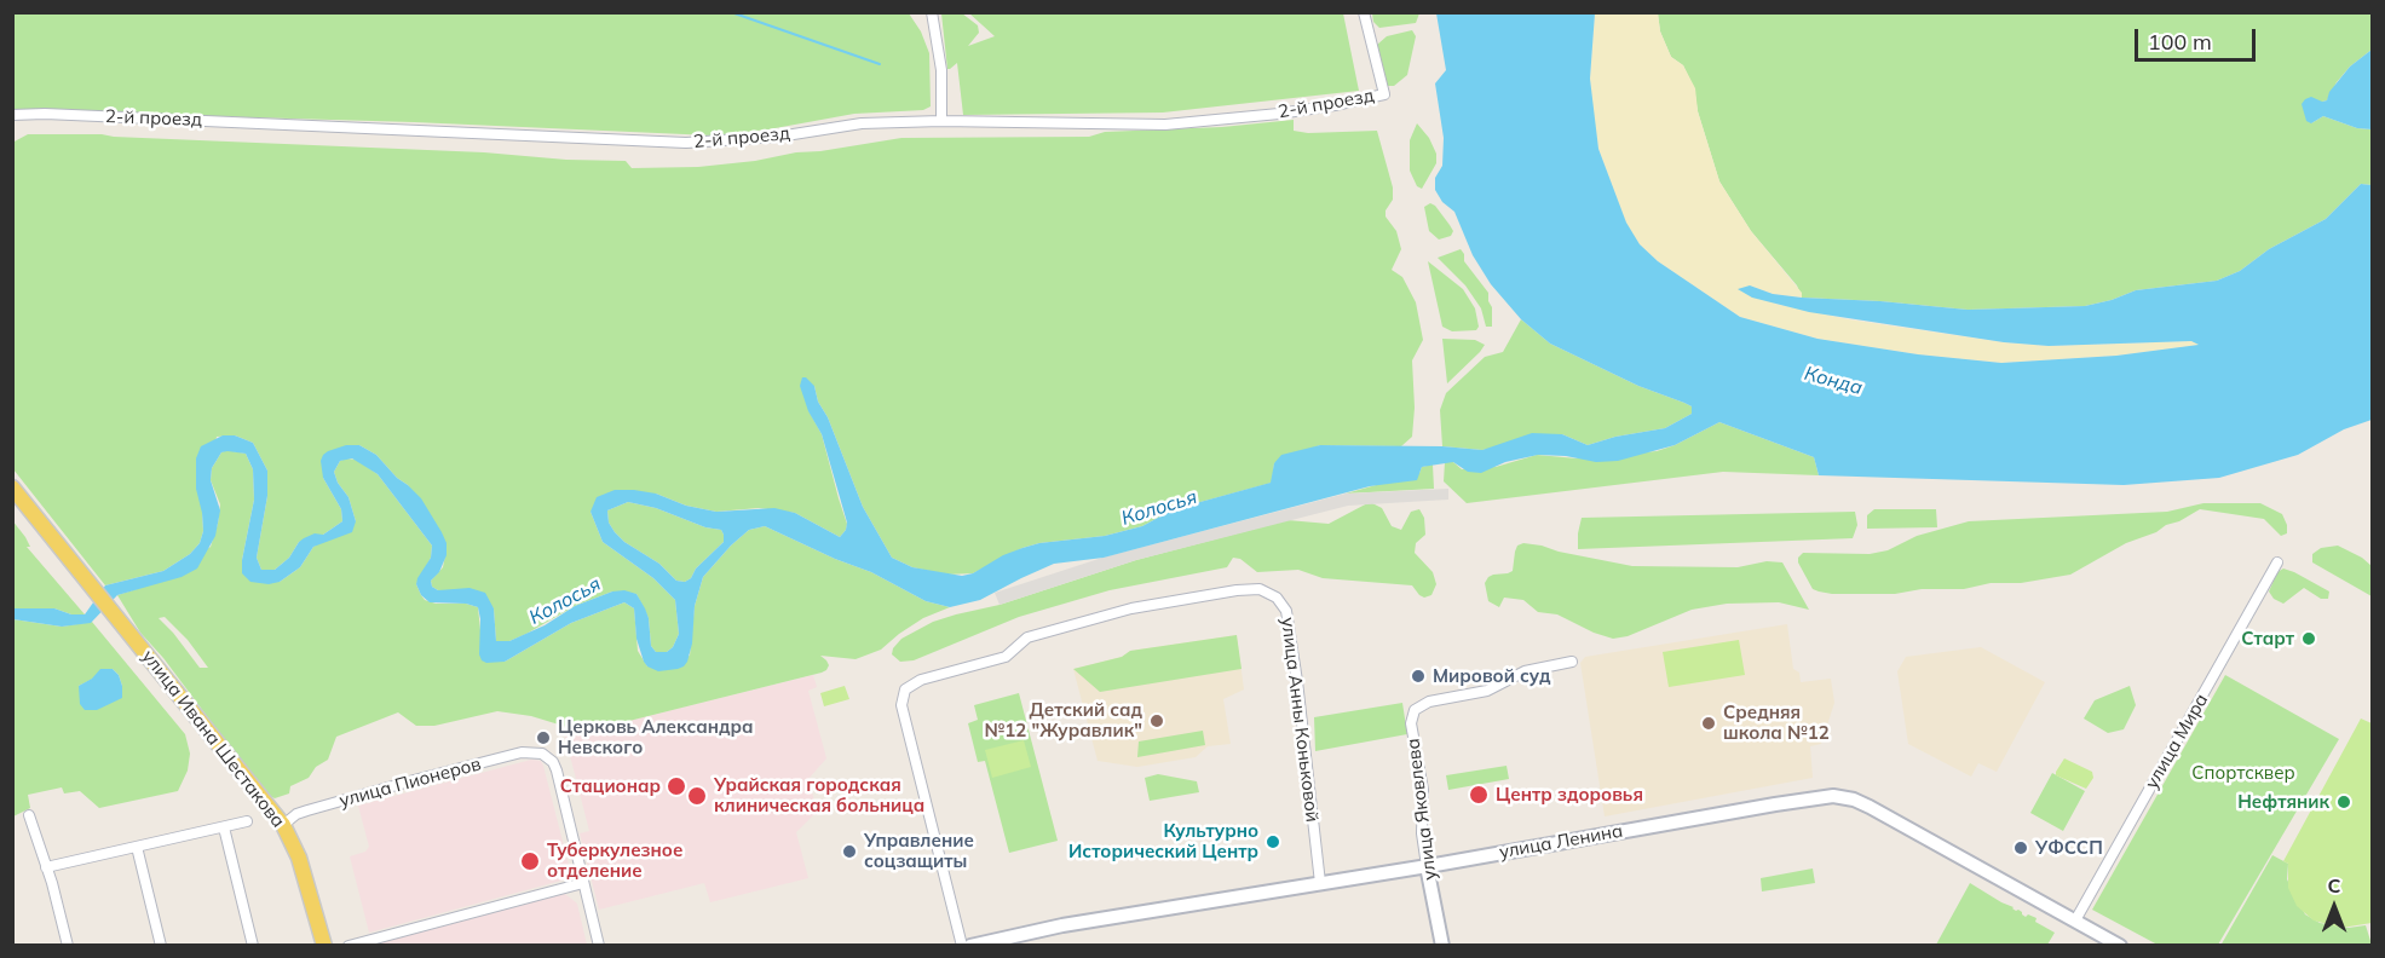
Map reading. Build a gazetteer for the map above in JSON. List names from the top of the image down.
{
  "streets": {
    "main road": ["улица Ивана Шестакова", "улица Яковлева", "улица Ленина"],
    "street": [
      "2-й проезд",
      "улица Анны Коньковой",
      "улица Мира",
      "улица Пионеров"
    ]
  },
  "crossings": [
    ["улица Анны Коньковой", "улица Ленина"],
    ["улица Ивана Шестакова", "улица Пионеров"],
    ["улица Мира", "улица Ленина"],
    ["улица Яковлева", "улица Ленина"]
  ],
  "water": ["Конда", "Колосья"],
  "parks": ["Спортсквер"],
  "places": [
    "Старт",
    "Мировой суд",
    "Детский сад №12 \"Журавлик\"",
    "Средняя школа №12",
    "Церковь Александра Невского",
    "Стационар",
    "Центр здоровья",
    "Урайская городская клиническая больница",
    "Нефтяник",
    "Культурно Исторический Центр",
    "УФССП",
    "Управление соцзащиты",
    "Туберкулезное отделение"
  ],
  "scale_bar": "100 m",
  "north": "top"
}
